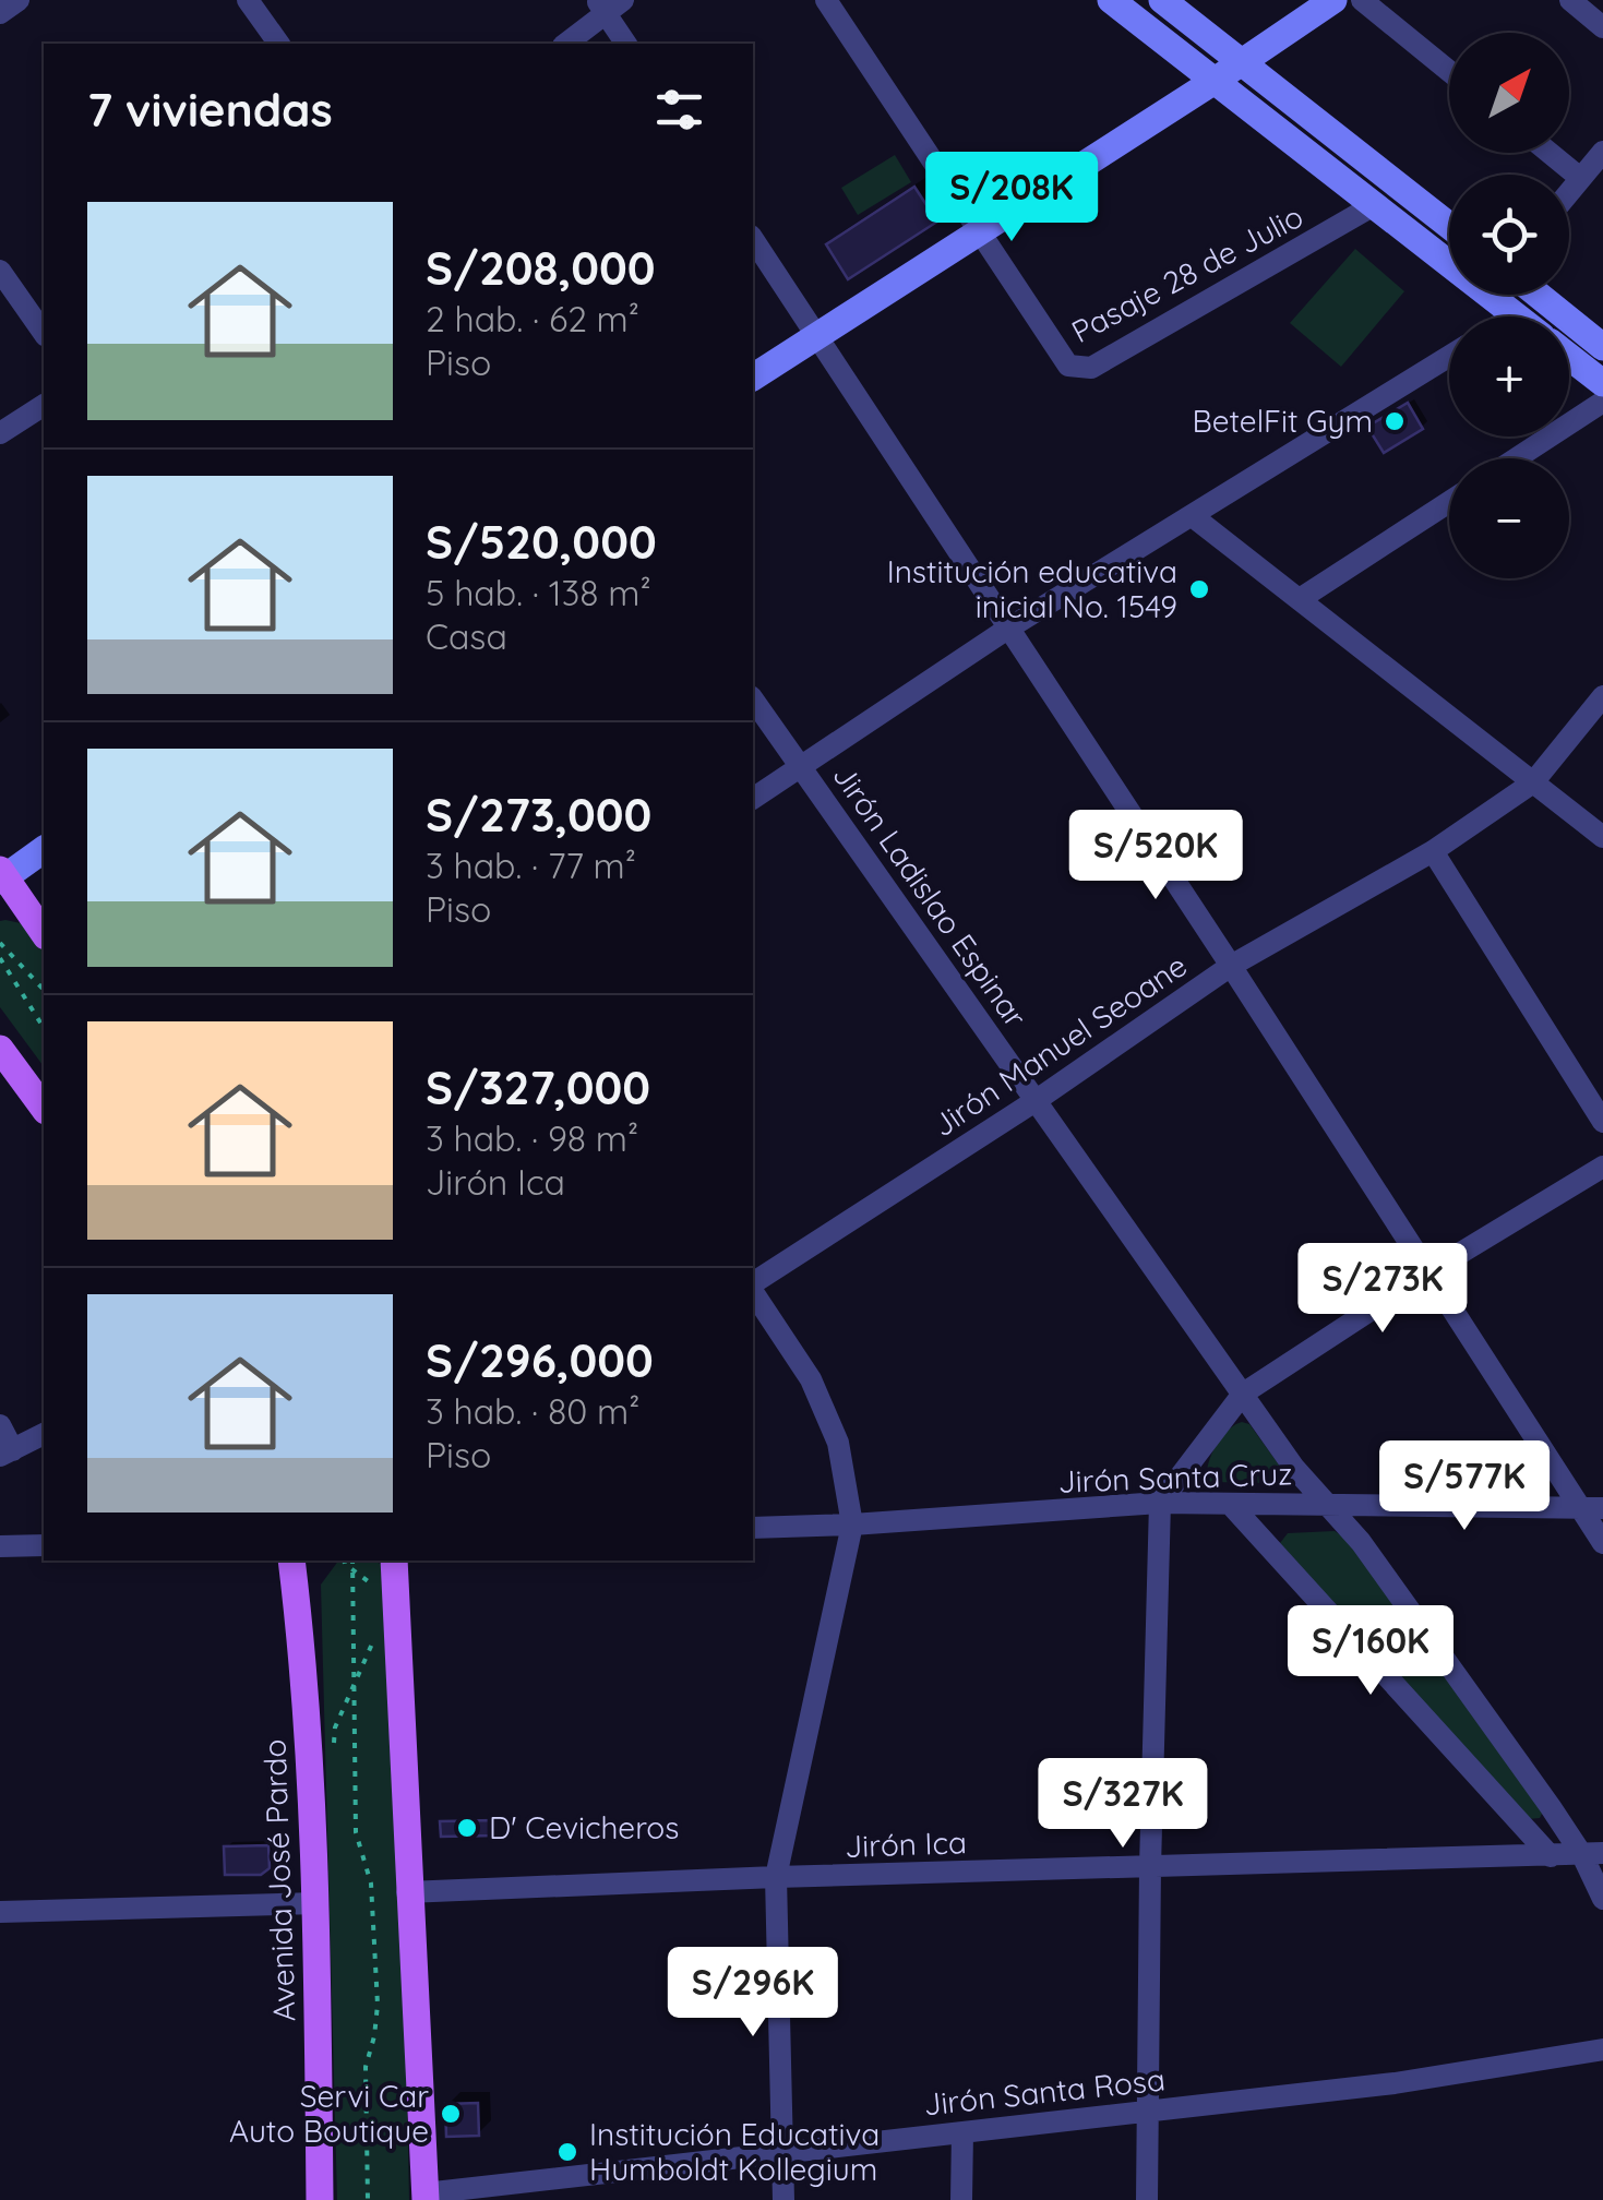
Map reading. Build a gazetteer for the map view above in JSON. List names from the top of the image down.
{
  "streets": {
    "main road": ["Avenida José Pardo"],
    "street": [
      "Pasaje 28 de Julio",
      "Jirón Ladislao Espinar",
      "Jirón Manuel Seoane",
      "Jirón Santa Cruz",
      "Jirón Ica",
      "Jirón Santa Rosa"
    ]
  },
  "crossings": [
    ["Jirón Ladislao Espinar", "Jirón Manuel Seoane"],
    ["Jirón Ladislao Espinar", "Jirón Santa Cruz"],
    ["Jirón Ladislao Espinar", "Jirón Ica"]
  ],
  "places": [
    "BetelFit Gym",
    "Institución educativa inicial No. 1549",
    "D' Cevicheros",
    "Servi Car Auto Boutique",
    "Institución Educativa Humboldt Kollegium"
  ],
  "north": "top right",
  "page": {
    "map_buttons": ["+", "−"],
    "heading": "7 viviendas",
    "price": [
      "S/208K",
      "S/520K",
      "S/273K",
      "S/577K",
      "S/160K",
      "S/327K",
      "S/296K"
    ],
    "list": [
      {
        "name": "S/208,000",
        "note": "2 hab. · 62 m² · Piso"
      },
      {
        "name": "S/520,000",
        "note": "5 hab. · 138 m² · Casa"
      },
      {
        "name": "S/273,000",
        "note": "3 hab. · 77 m² · Piso"
      },
      {
        "name": "S/327,000",
        "note": "3 hab. · 98 m² · Jirón Ica"
      },
      {
        "name": "S/296,000",
        "note": "3 hab. · 80 m² · Piso"
      }
    ]
  }
}
